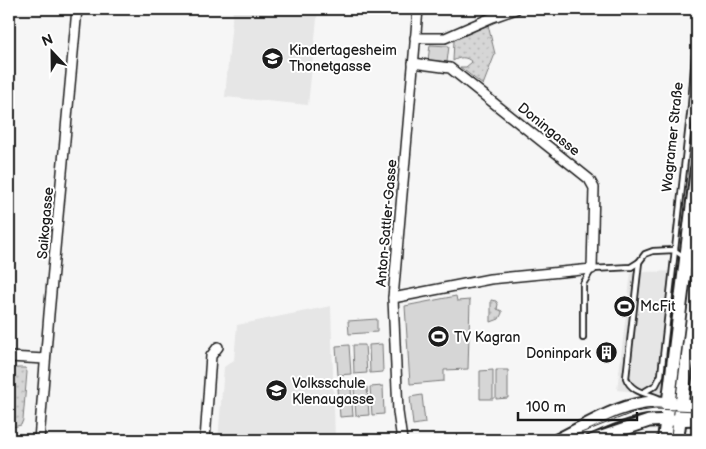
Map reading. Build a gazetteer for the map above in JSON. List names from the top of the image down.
{
  "streets": {
    "main road": ["Wagramer Straße"],
    "street": ["Doningasse", "Saikogasse", "Anton-Sattler-Gasse"]
  },
  "crossings": [
    ["Doningasse", "Anton-Sattler-Gasse"]
  ],
  "places": {
    "school or university": ["Kindertagesheim Thonetgasse", "Volksschule Klenaugasse"],
    "sports": ["McFit", "TV Kagran"],
    "building": ["Doninpark"]
  },
  "scale_bar": "100 m",
  "north": "top"
}
